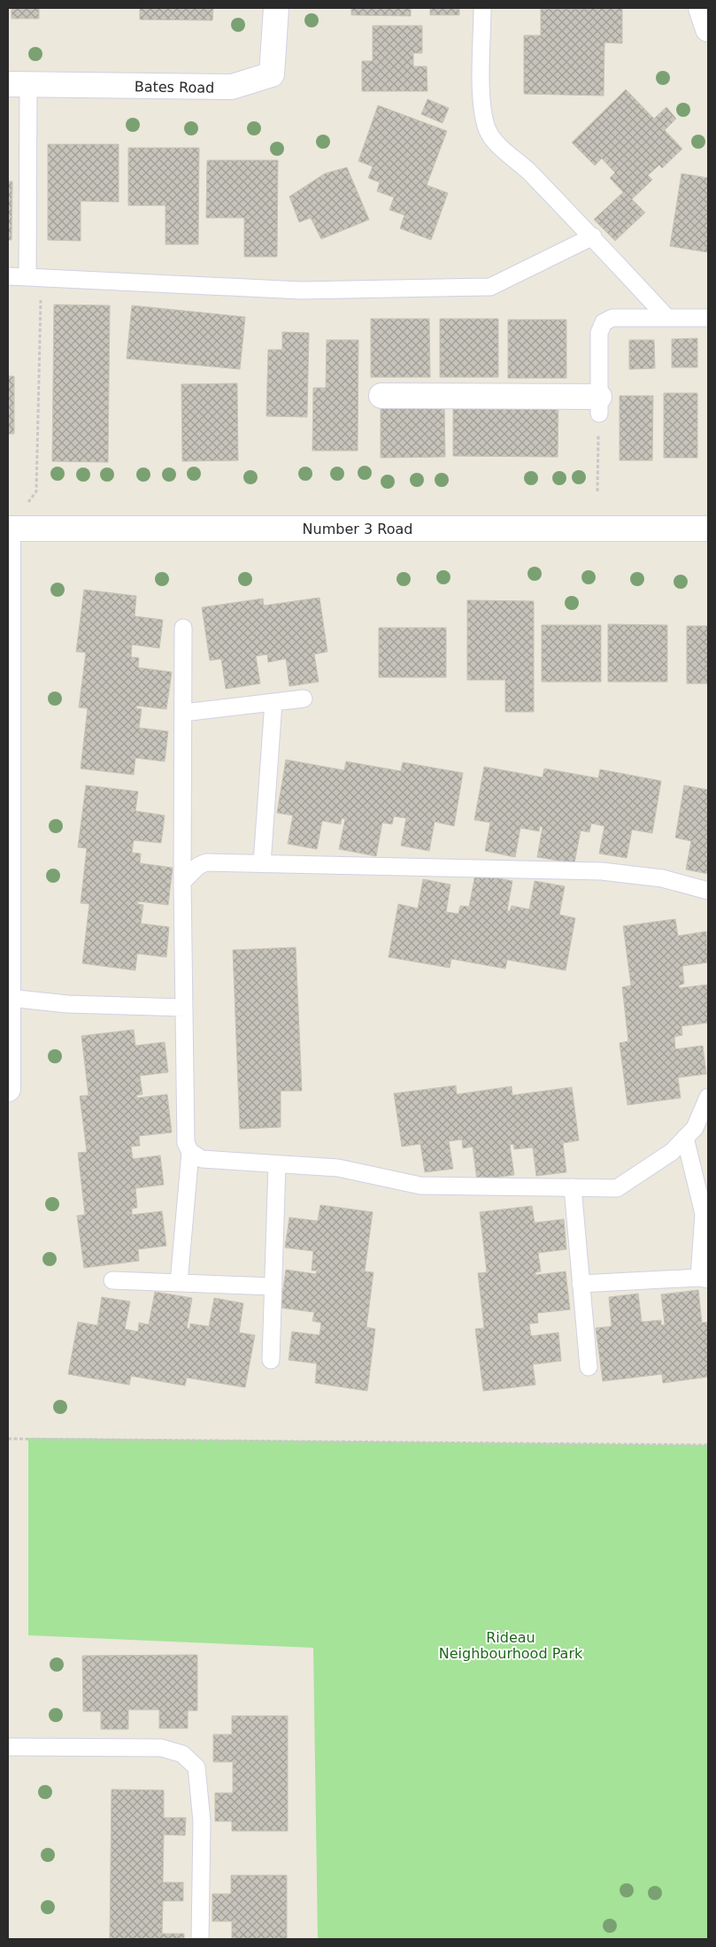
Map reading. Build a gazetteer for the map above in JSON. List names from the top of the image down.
{
  "streets": {
    "street": ["Bates Road", "Number 3 Road"]
  },
  "parks": ["Rideau Neighbourhood Park"]
}
